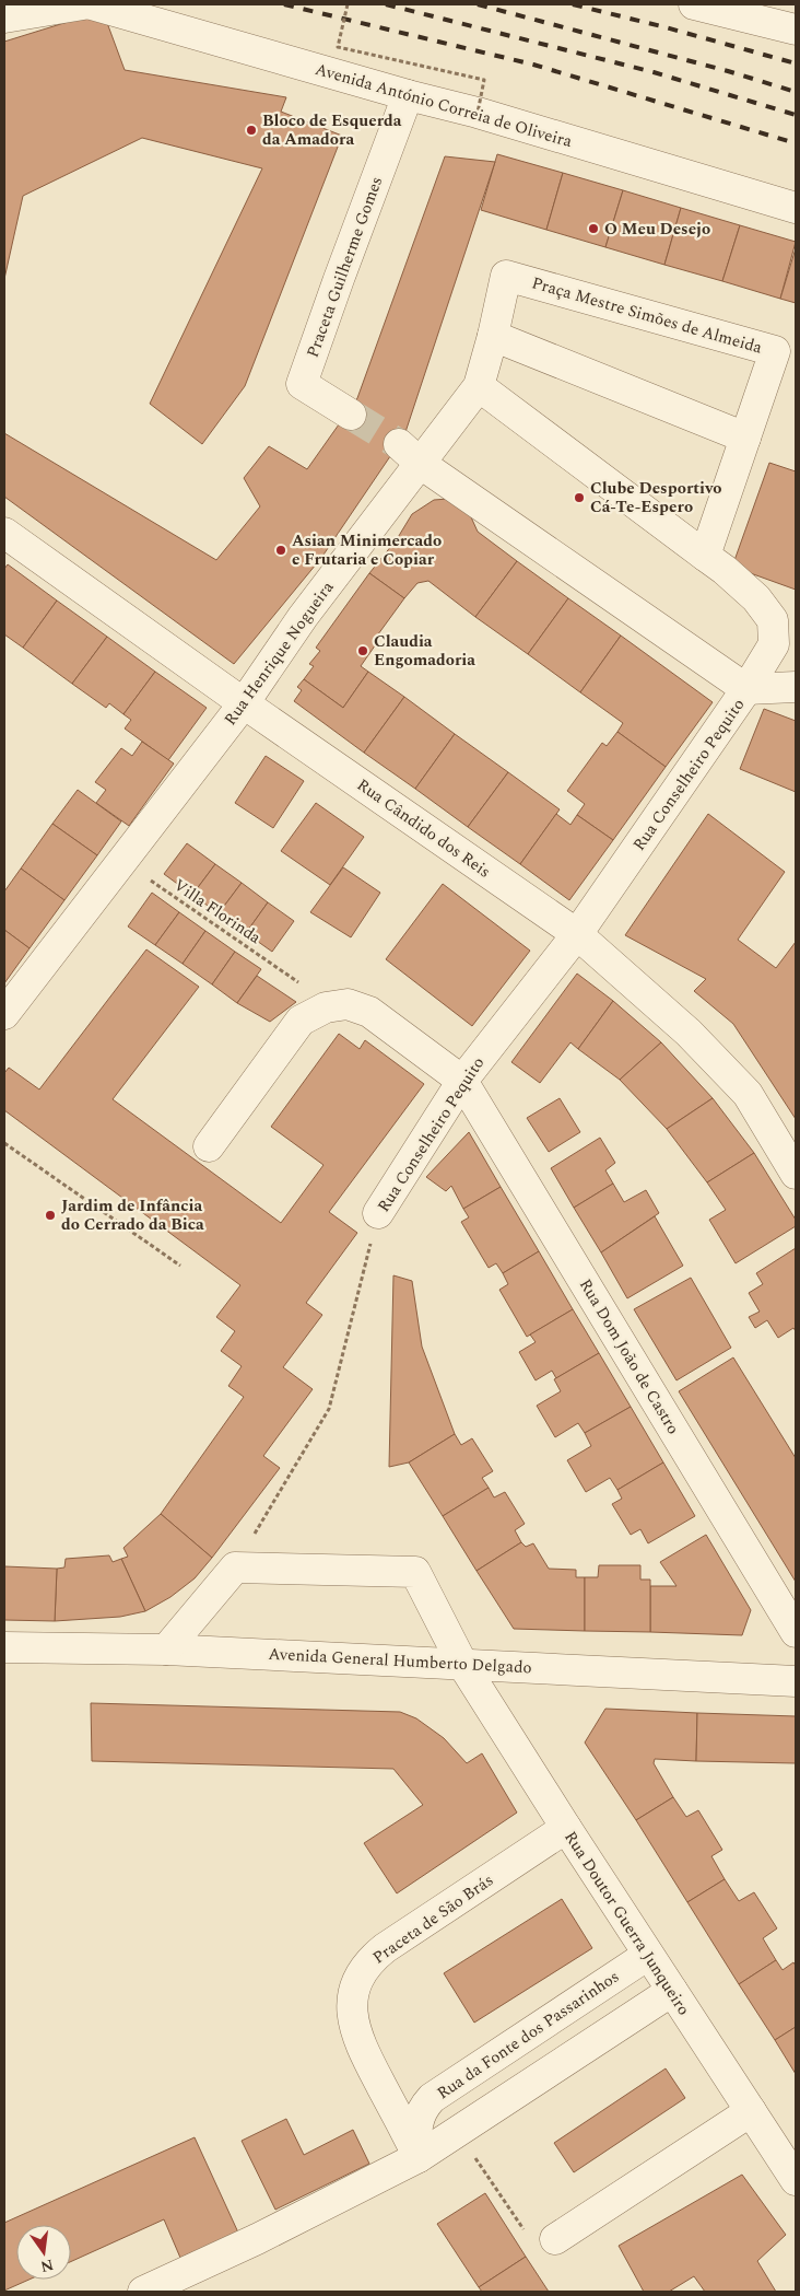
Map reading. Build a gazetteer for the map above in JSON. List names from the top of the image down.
{
  "streets": {
    "street": [
      "Avenida António Correia de Oliveira",
      "Praceta Guilherme Gomes",
      "Praça Mestre Simões de Almeida",
      "Rua Henrique Nogueira",
      "Rua Conselheiro Pequito",
      "Rua Cândido dos Reis",
      "Rua Dom João de Castro",
      "Avenida General Humberto Delgado",
      "Praceta de São Brás",
      "Rua Doutor Guerra Junqueiro",
      "Rua da Fonte dos Passarinhos"
    ],
    "path": ["Villa Florinda"]
  },
  "crossings": [
    ["Avenida António Correia de Oliveira", "Praceta Guilherme Gomes"],
    ["Praça Mestre Simões de Almeida", "Rua Henrique Nogueira"],
    ["Rua Henrique Nogueira", "Rua Cândido dos Reis"],
    ["Rua Henrique Nogueira", "Villa Florinda"],
    ["Rua Conselheiro Pequito", "Rua Cândido dos Reis"],
    ["Rua Conselheiro Pequito", "Rua Dom João de Castro"],
    ["Avenida General Humberto Delgado", "Rua Doutor Guerra Junqueiro"],
    ["Praceta de São Brás", "Rua Doutor Guerra Junqueiro"],
    ["Praceta de São Brás", "Rua da Fonte dos Passarinhos"],
    ["Rua Doutor Guerra Junqueiro", "Rua da Fonte dos Passarinhos"]
  ],
  "places": [
    "Bloco de Esquerda da Amadora",
    "O Meu Desejo",
    "Clube Desportivo Cá-Te-Espero",
    "Asian Minimercado e Frutaria e Copiar",
    "Claudia Engomadoria",
    "Jardim de Infância do Cerrado da Bica"
  ],
  "north": "bottom"
}
